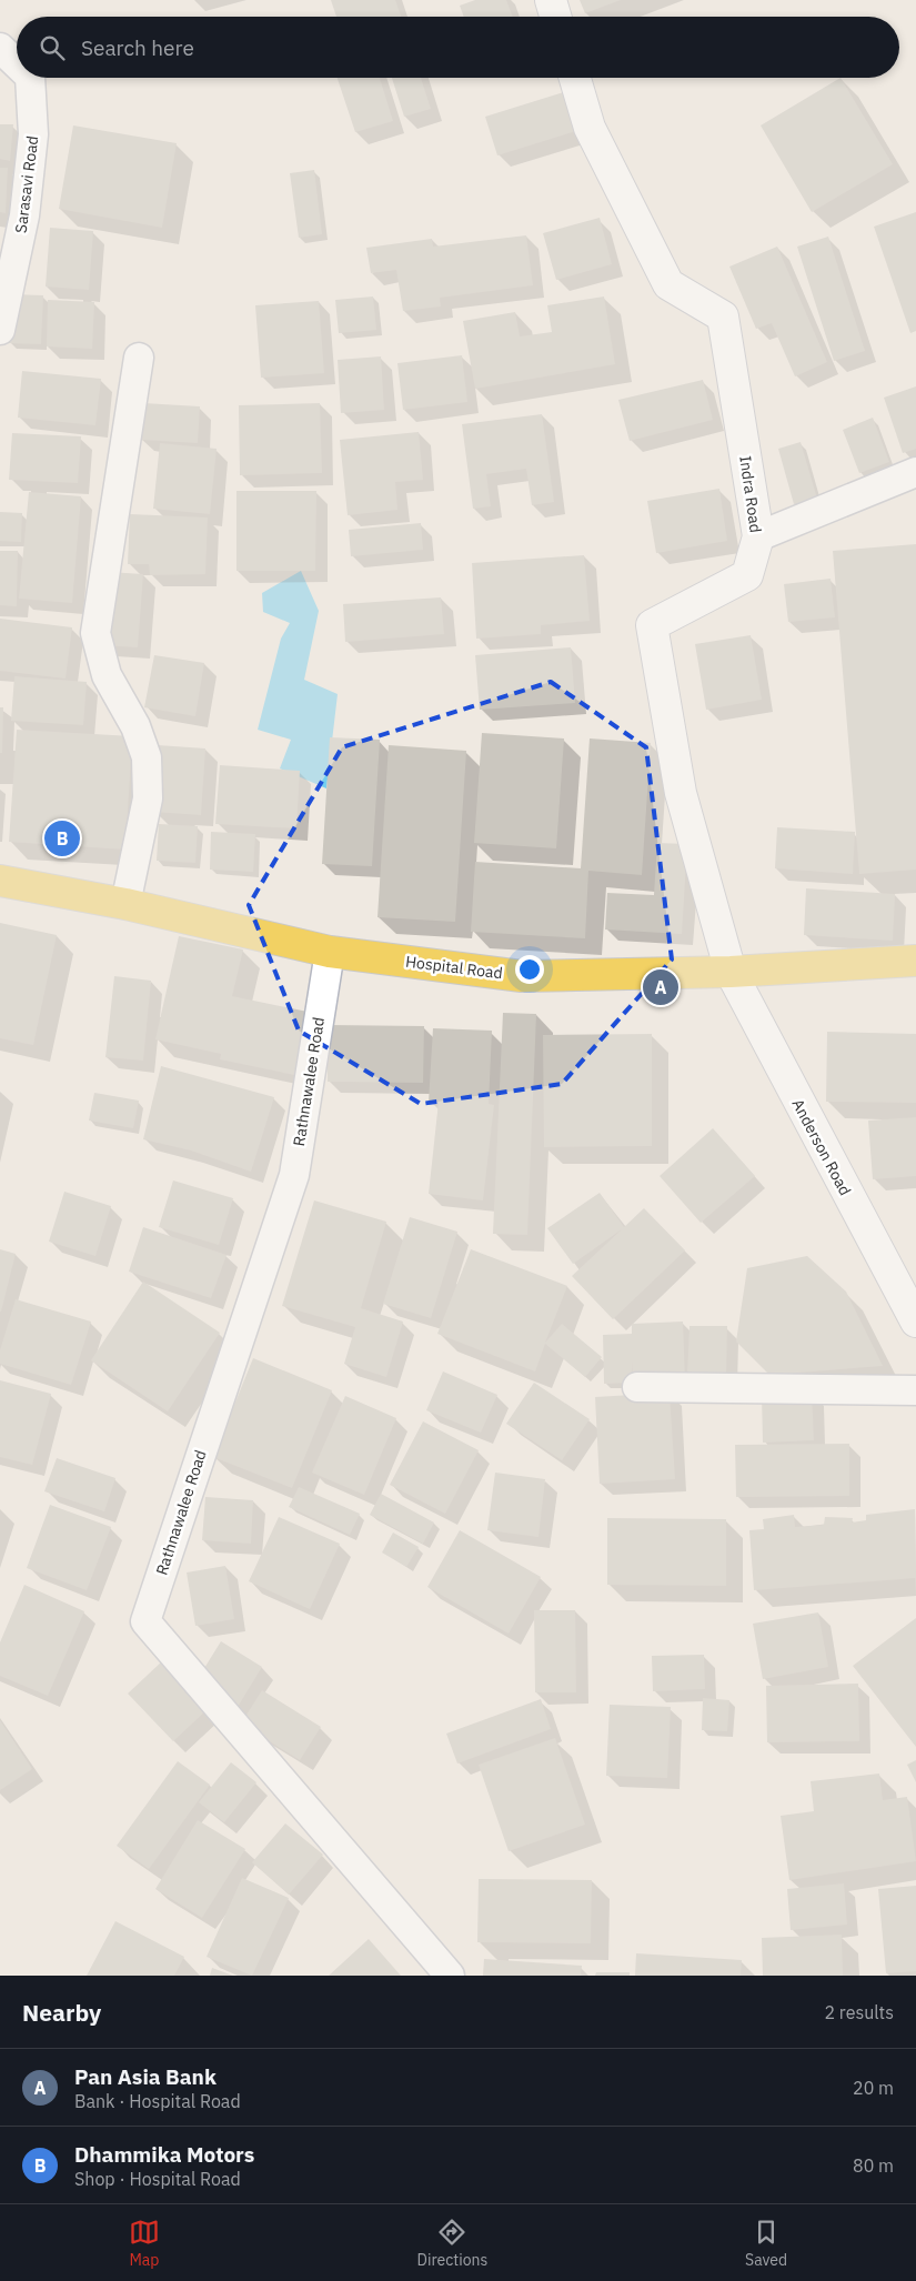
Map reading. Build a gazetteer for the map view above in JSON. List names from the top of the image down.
{
  "streets": {
    "main road": ["Hospital Road"],
    "street": [
      "Sarasavi Road",
      "Indra Road",
      "Rathnawalee Road",
      "Anderson Road"
    ]
  },
  "crossings": [
    ["Indra Road", "Hospital Road"],
    ["Indra Road", "Anderson Road"],
    ["Hospital Road", "Rathnawalee Road"],
    ["Hospital Road", "Anderson Road"]
  ],
  "page": {
    "search": "Search here",
    "pins": ["B", "A"],
    "heading": ["Nearby", "2 results"],
    "list": [
      {
        "mark": "A",
        "name": "Pan Asia Bank",
        "note": "Bank · Hospital Road",
        "value": "20 m"
      },
      {
        "mark": "B",
        "name": "Dhammika Motors",
        "note": "Shop · Hospital Road",
        "value": "80 m"
      }
    ],
    "nav": ["Map", "Directions", "Saved"]
  }
}
